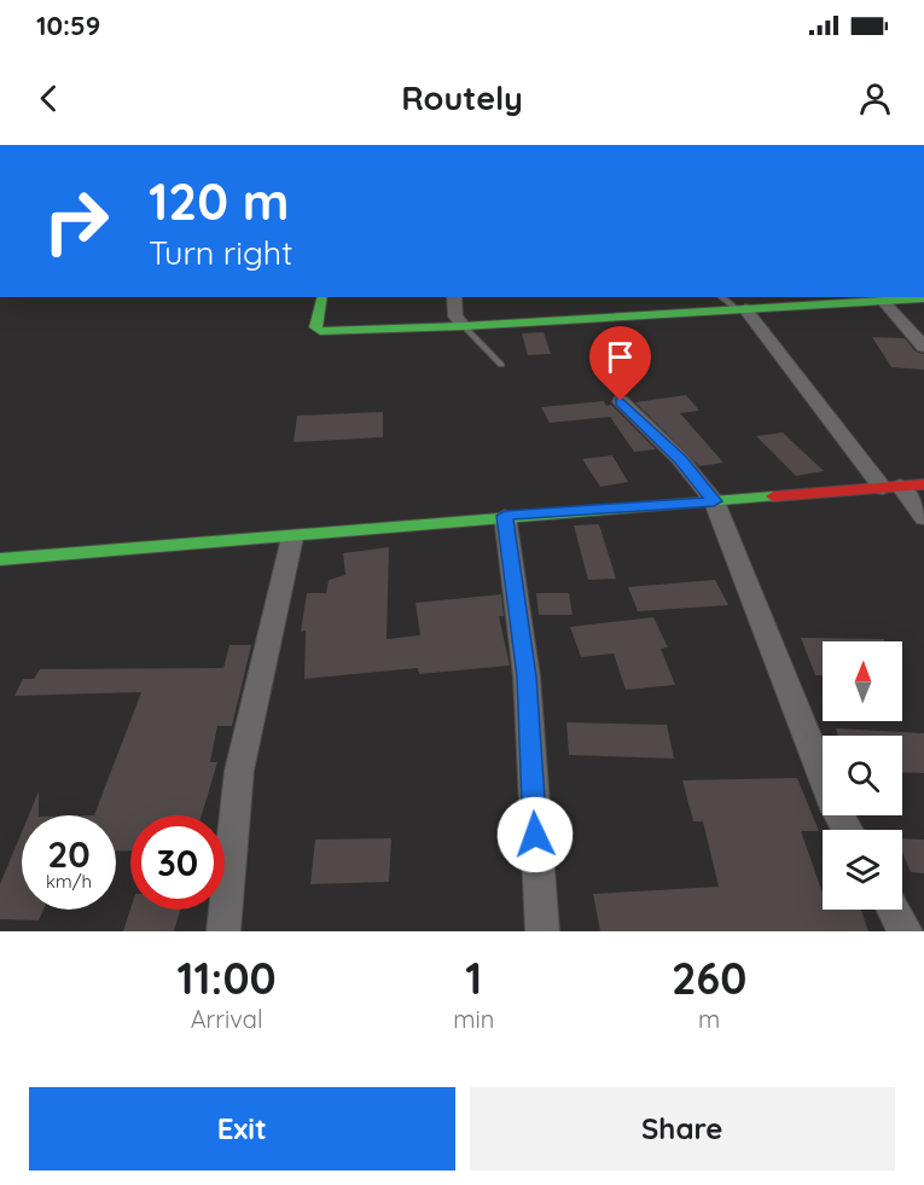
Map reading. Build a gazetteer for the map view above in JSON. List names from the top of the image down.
{
  "north": "top",
  "page": {
    "status": "10:59",
    "header": "Routely",
    "turn": ["120 m", "Turn right"],
    "speed": "20 km/h",
    "limit": "30",
    "eta": [
      "11:00",
      "Arrival",
      "1",
      "min",
      "260",
      "m"
    ],
    "buttons": ["Exit", "Share"]
  }
}
